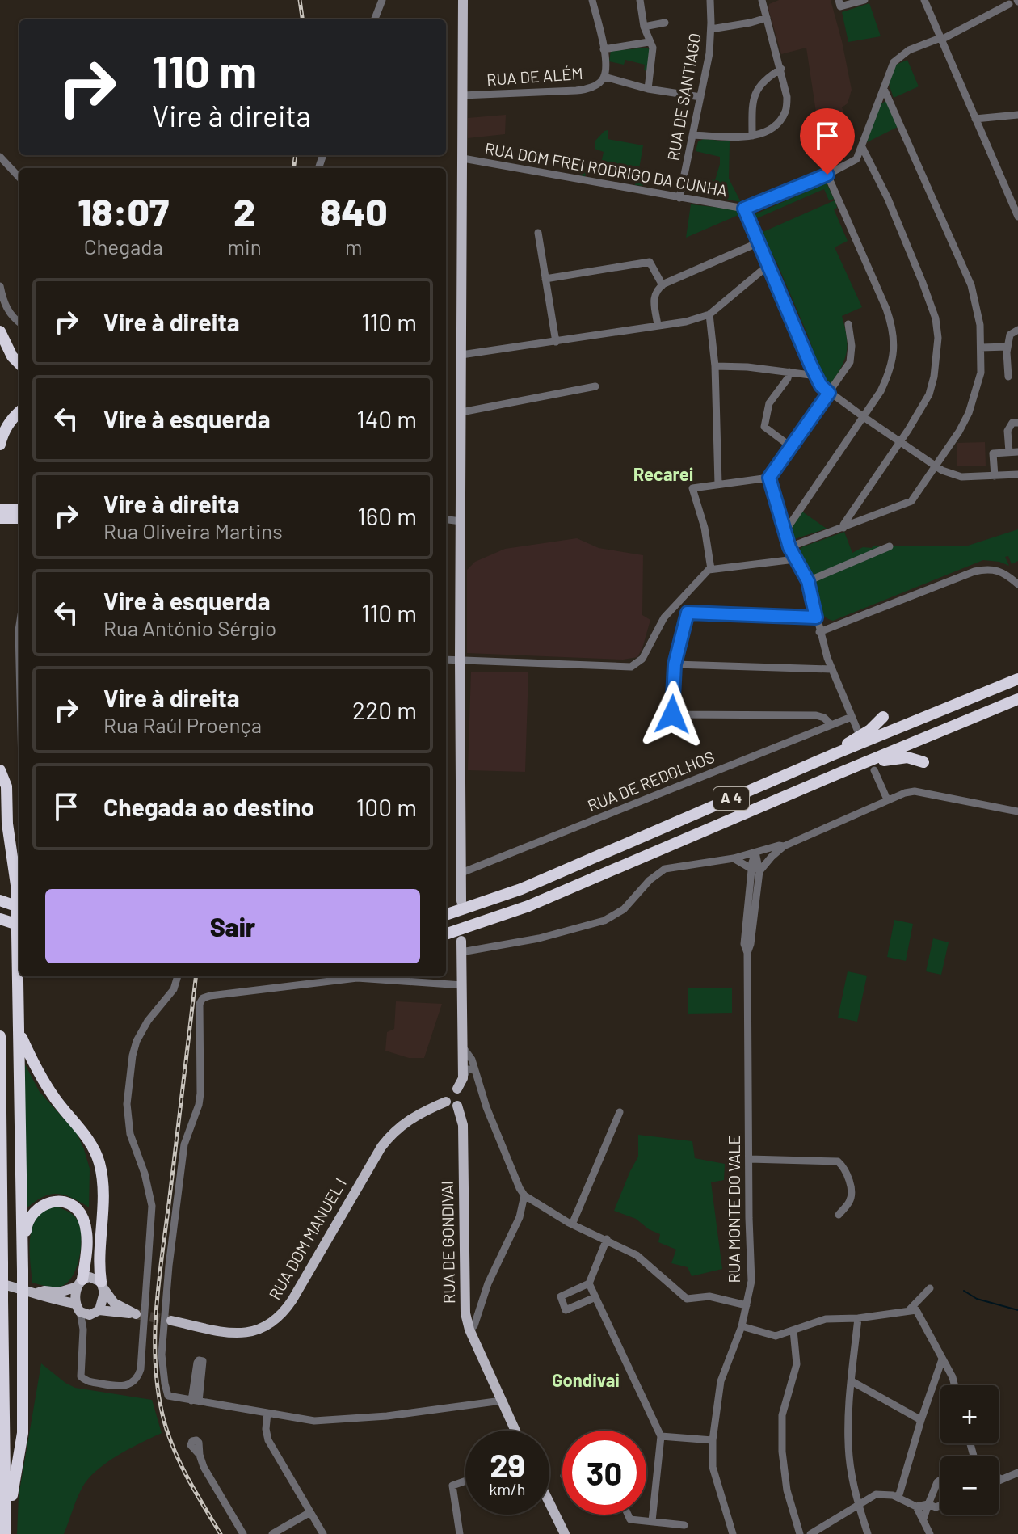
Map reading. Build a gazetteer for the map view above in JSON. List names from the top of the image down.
{
  "streets": {
    "highway": ["A 4"],
    "main road": ["RUA DOM MANUEL I", "RUA DE GONDIVAI"],
    "street": [
      "RUA DE ALÉM",
      "RUA DE SANTIAGO",
      "RUA DOM FREI RODRIGO DA CUNHA",
      "RUA DE REDOLHOS",
      "RUA MONTE DO VALE"
    ]
  },
  "crossings": [
    ["RUA DE SANTIAGO", "RUA DOM FREI RODRIGO DA CUNHA"],
    ["RUA DOM MANUEL I", "RUA DE GONDIVAI"]
  ],
  "districts": ["Recarei", "Gondivai"],
  "page": {
    "turn": ["110 m", "Vire à direita"],
    "eta": [
      "18:07",
      "Chegada",
      "2",
      "min",
      "840",
      "m"
    ],
    "list": [
      {
        "name": "Vire à direita",
        "value": "110 m"
      },
      {
        "name": "Vire à esquerda",
        "value": "140 m"
      },
      {
        "name": "Vire à direita",
        "note": "Rua Oliveira Martins",
        "value": "160 m"
      },
      {
        "name": "Vire à esquerda",
        "note": "Rua António Sérgio",
        "value": "110 m"
      },
      {
        "name": "Vire à direita",
        "note": "Rua Raúl Proença",
        "value": "220 m"
      },
      {
        "name": "Chegada ao destino",
        "value": "100 m"
      }
    ],
    "buttons": "Sair",
    "map_buttons": ["+", "−"],
    "speed": "29 km/h",
    "limit": "30"
  }
}
